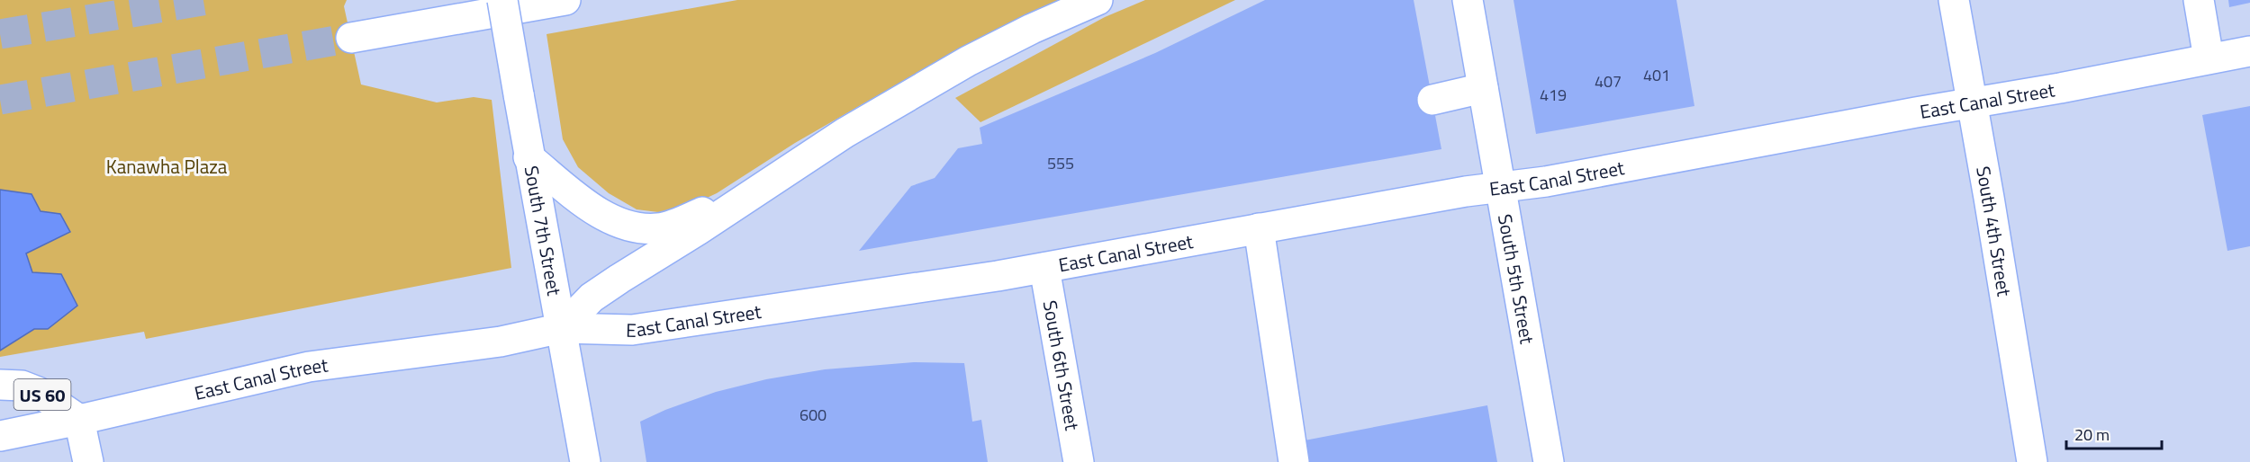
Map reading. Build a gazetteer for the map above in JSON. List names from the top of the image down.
{
  "streets": {
    "main road": [
      "East Canal Street",
      "South 7th Street",
      "South 4th Street",
      "South 5th Street",
      "South 6th Street",
      "US 60"
    ]
  },
  "crossings": [
    ["East Canal Street", "South 7th Street"],
    ["East Canal Street", "South 4th Street"],
    ["East Canal Street", "South 5th Street"],
    ["East Canal Street", "South 6th Street"],
    ["East Canal Street", "US 60"]
  ],
  "parks": ["Kanawha Plaza"],
  "house_numbers": [
    "401",
    "407",
    "419",
    "555",
    "600"
  ],
  "scale_bar": "20 m"
}
